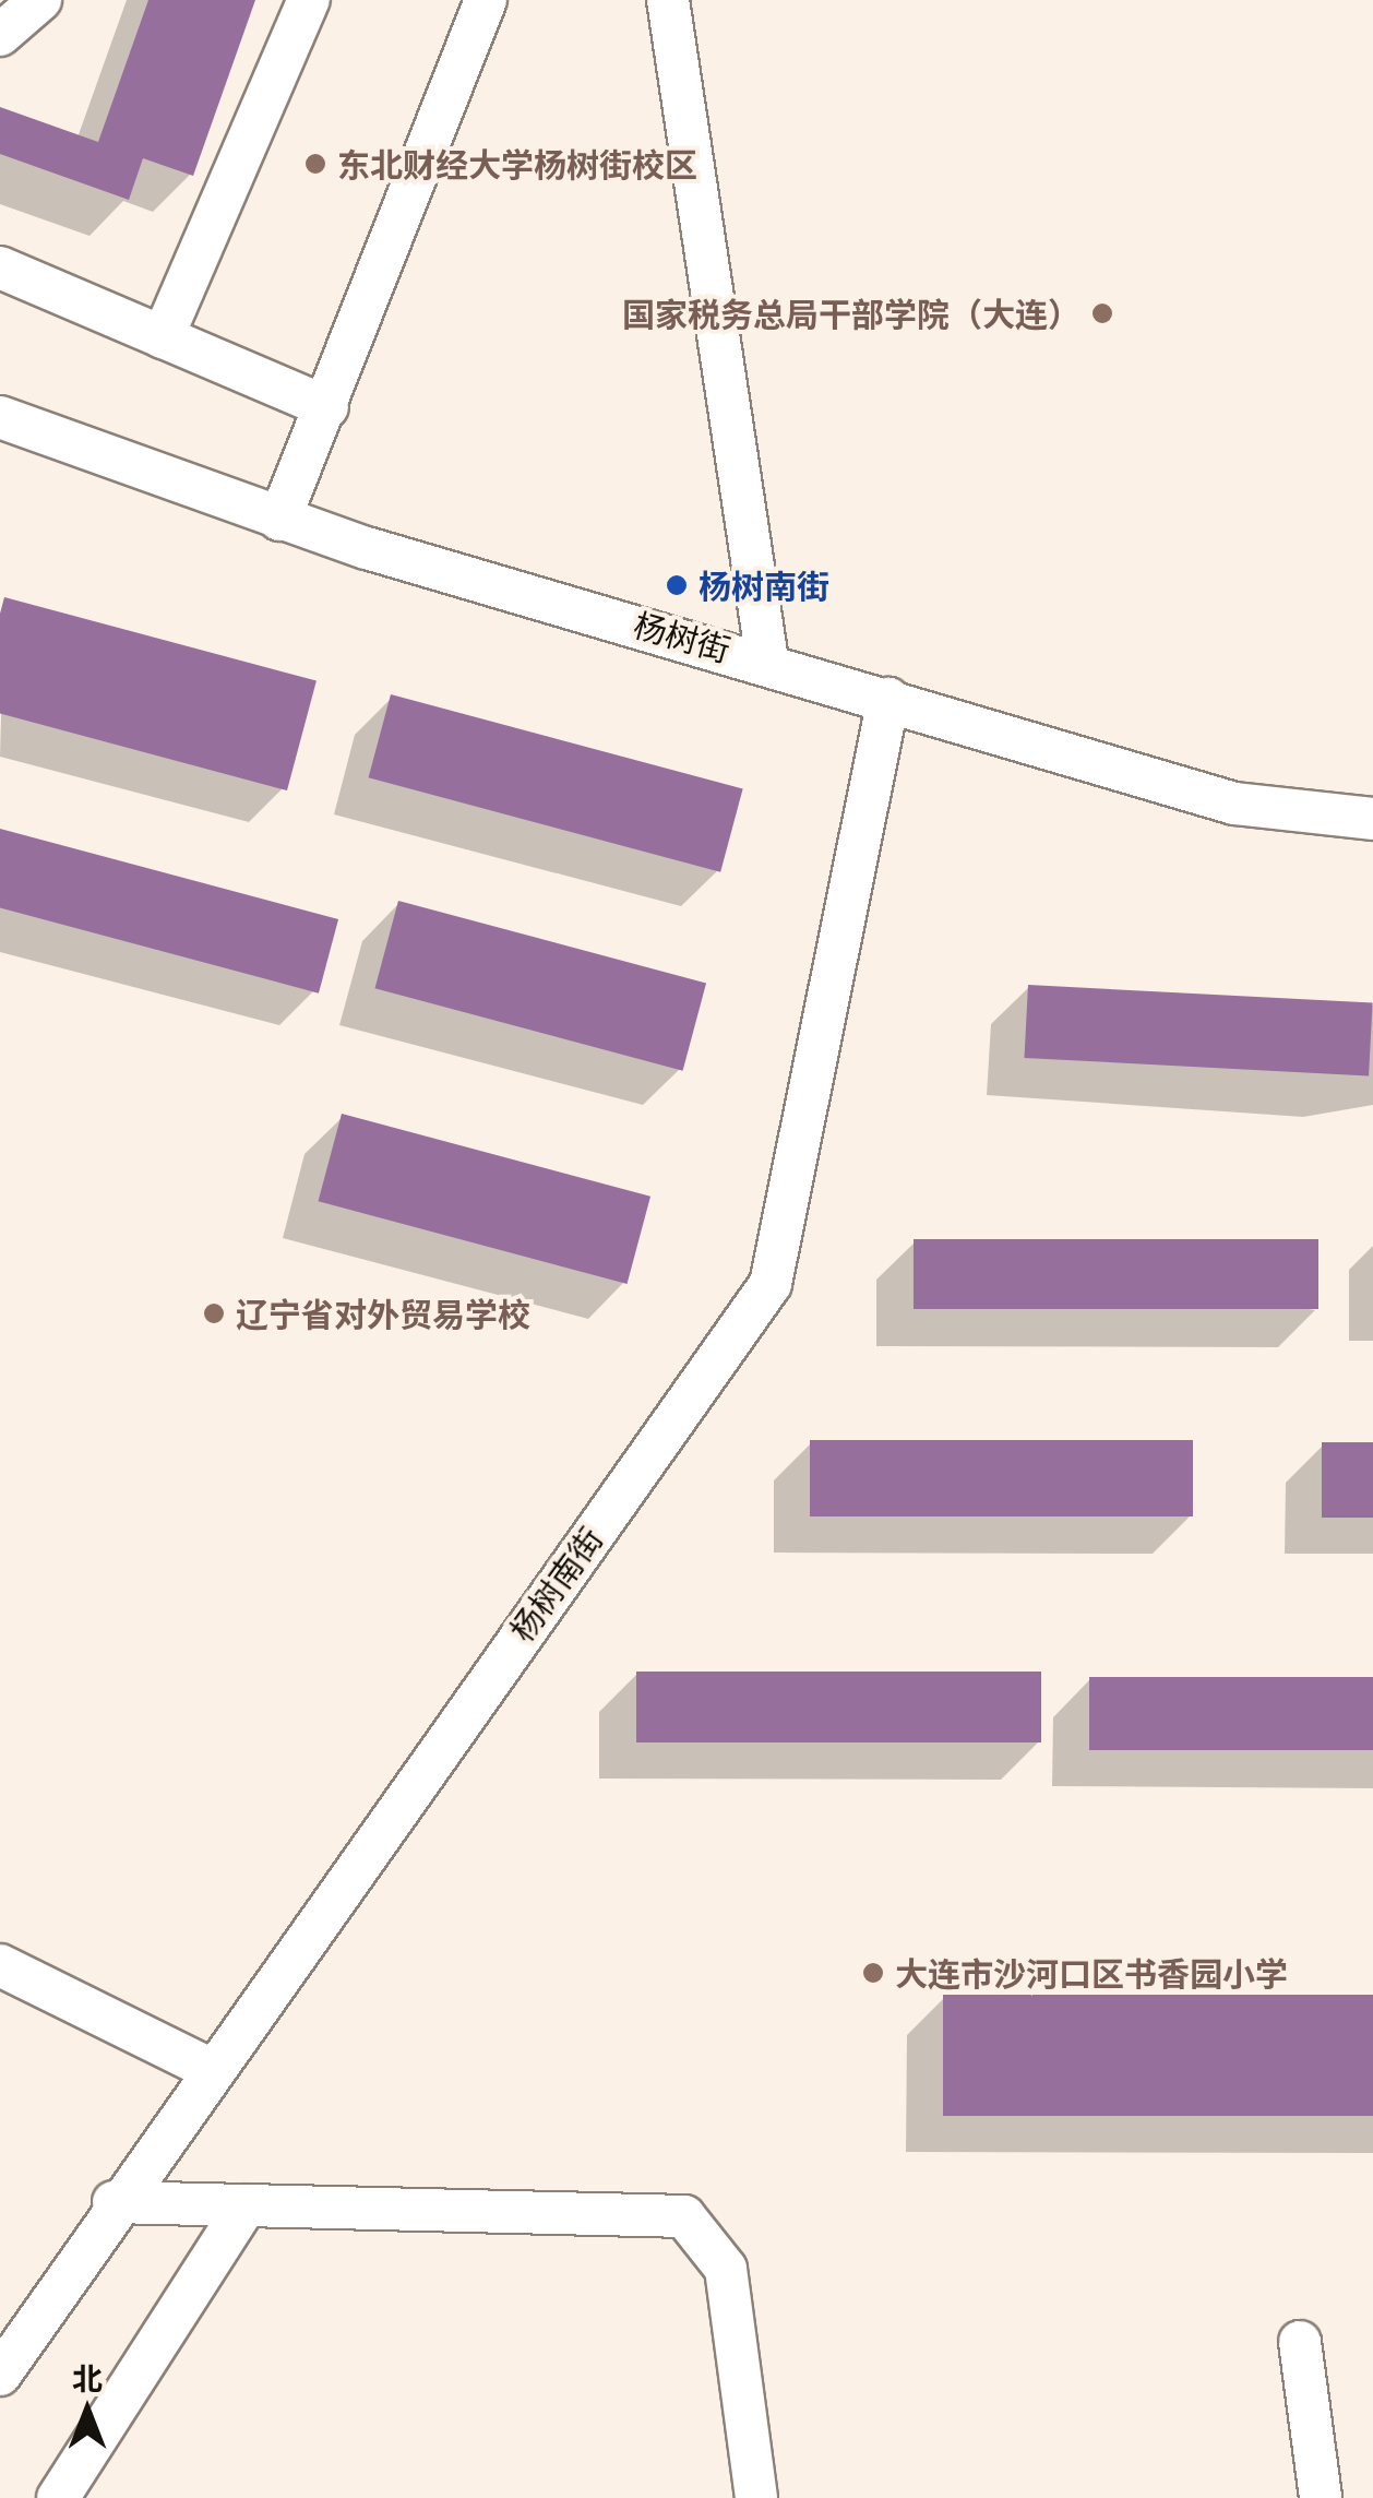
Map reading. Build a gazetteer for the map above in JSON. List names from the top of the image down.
{
  "streets": {
    "street": ["杨树街", "杨树南街"]
  },
  "crossings": [
    ["杨树街", "杨树南街"]
  ],
  "places": [
    "东北财经大学杨树街校区",
    "国家税务总局干部学院（大连）",
    "杨树南街",
    "辽宁省对外贸易学校",
    "大连市沙河口区书香园小学"
  ],
  "north": "top"
}
